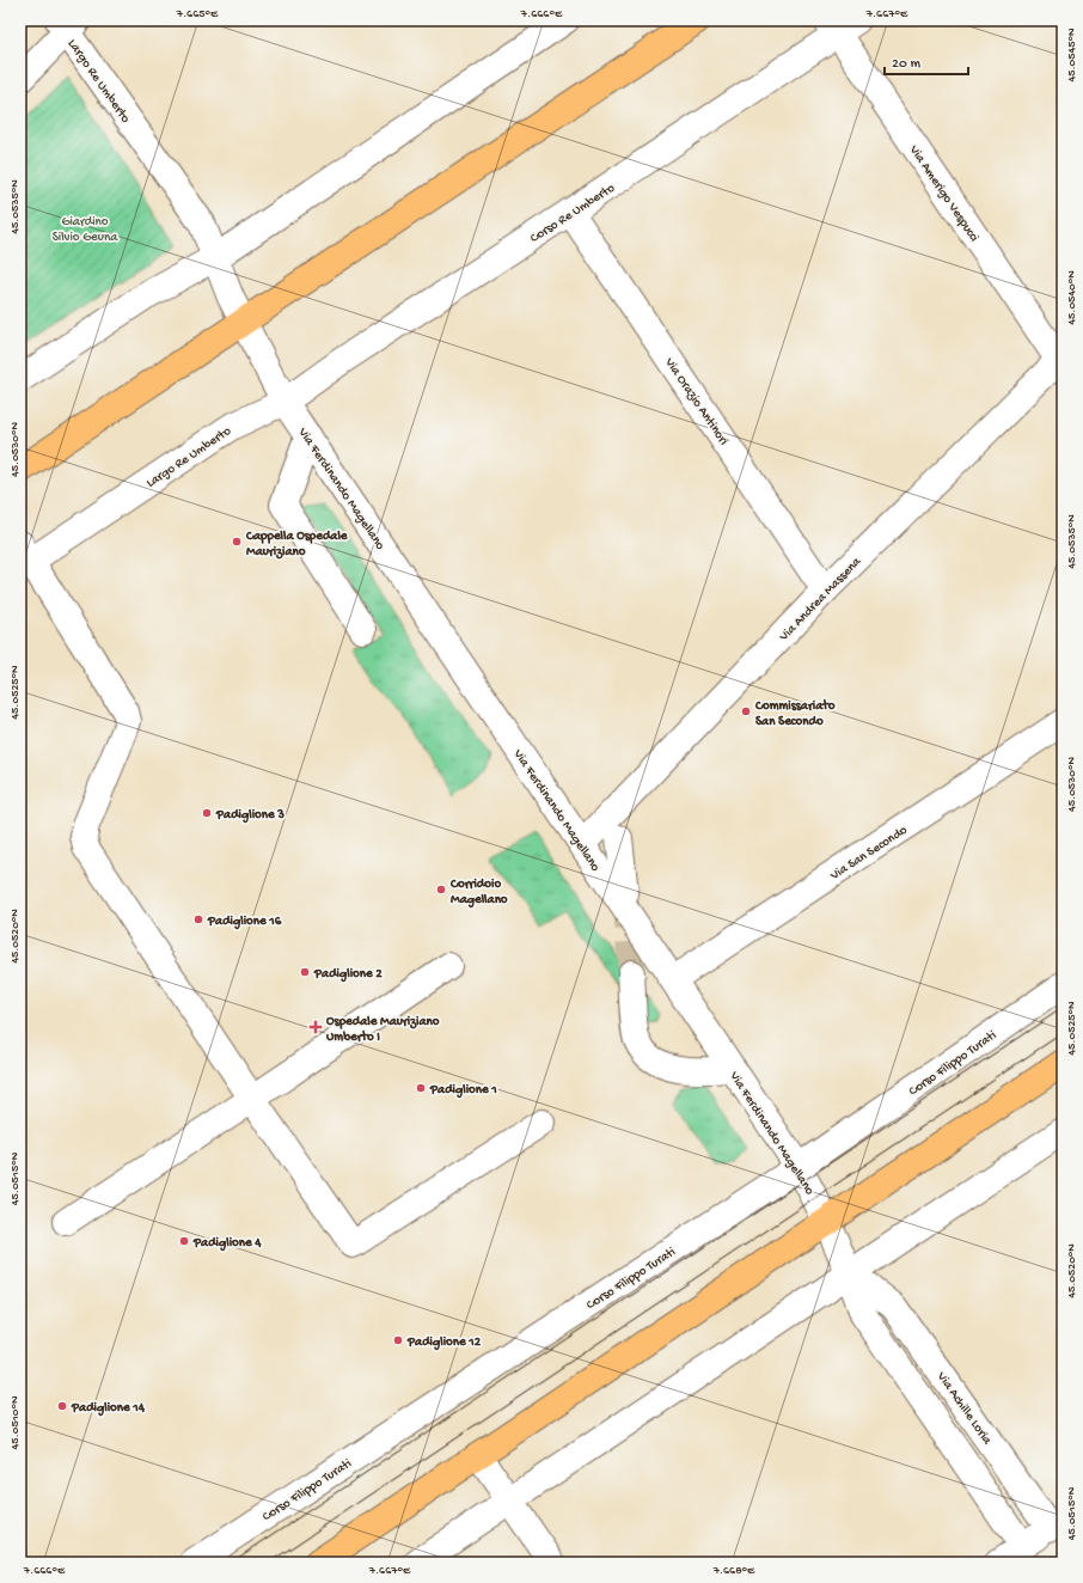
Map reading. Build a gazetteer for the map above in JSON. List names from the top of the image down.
{
  "streets": {
    "street": [
      "Largo Re Umberto",
      "Via Amerigo Vespucci",
      "Corso Re Umberto",
      "Via Orazio Antinori",
      "Via Ferdinando Magellano",
      "Via Andrea Massena",
      "Via San Secondo",
      "Corso Filippo Turati",
      "Via Achille Loria"
    ]
  },
  "crossings": [
    ["Largo Re Umberto", "Corso Re Umberto"],
    ["Largo Re Umberto", "Via Ferdinando Magellano"],
    ["Via Amerigo Vespucci", "Corso Re Umberto"],
    ["Via Amerigo Vespucci", "Via Andrea Massena"],
    ["Corso Re Umberto", "Via Orazio Antinori"],
    ["Corso Re Umberto", "Via Ferdinando Magellano"],
    ["Via Orazio Antinori", "Via Andrea Massena"],
    ["Via Ferdinando Magellano", "Via Andrea Massena"],
    ["Via Ferdinando Magellano", "Via San Secondo"],
    ["Via Ferdinando Magellano", "Corso Filippo Turati"],
    ["Via Ferdinando Magellano", "Via Achille Loria"]
  ],
  "parks": ["Giardino Silvio Geuna"],
  "places": {
    "other": [
      "Cappella Ospedale Mauriziano",
      "Commissariato San Secondo",
      "Padiglione 3",
      "Corridoio Magellano",
      "Padiglione 16",
      "Padiglione 2",
      "Padiglione 1",
      "Padiglione 4",
      "Padiglione 12",
      "Padiglione 14"
    ],
    "health": ["Ospedale Mauriziano Umberto I"]
  },
  "scale_bar": "20 m",
  "coordinates": [
    "7.665°E",
    "7.666°E",
    "7.667°E",
    "45.0545°N",
    "45.0535°N",
    "45.0540°N",
    "45.0530°N",
    "45.0525°N",
    "45.0520°N",
    "45.0515°N",
    "45.0510°N",
    "7.668°E"
  ]
}
